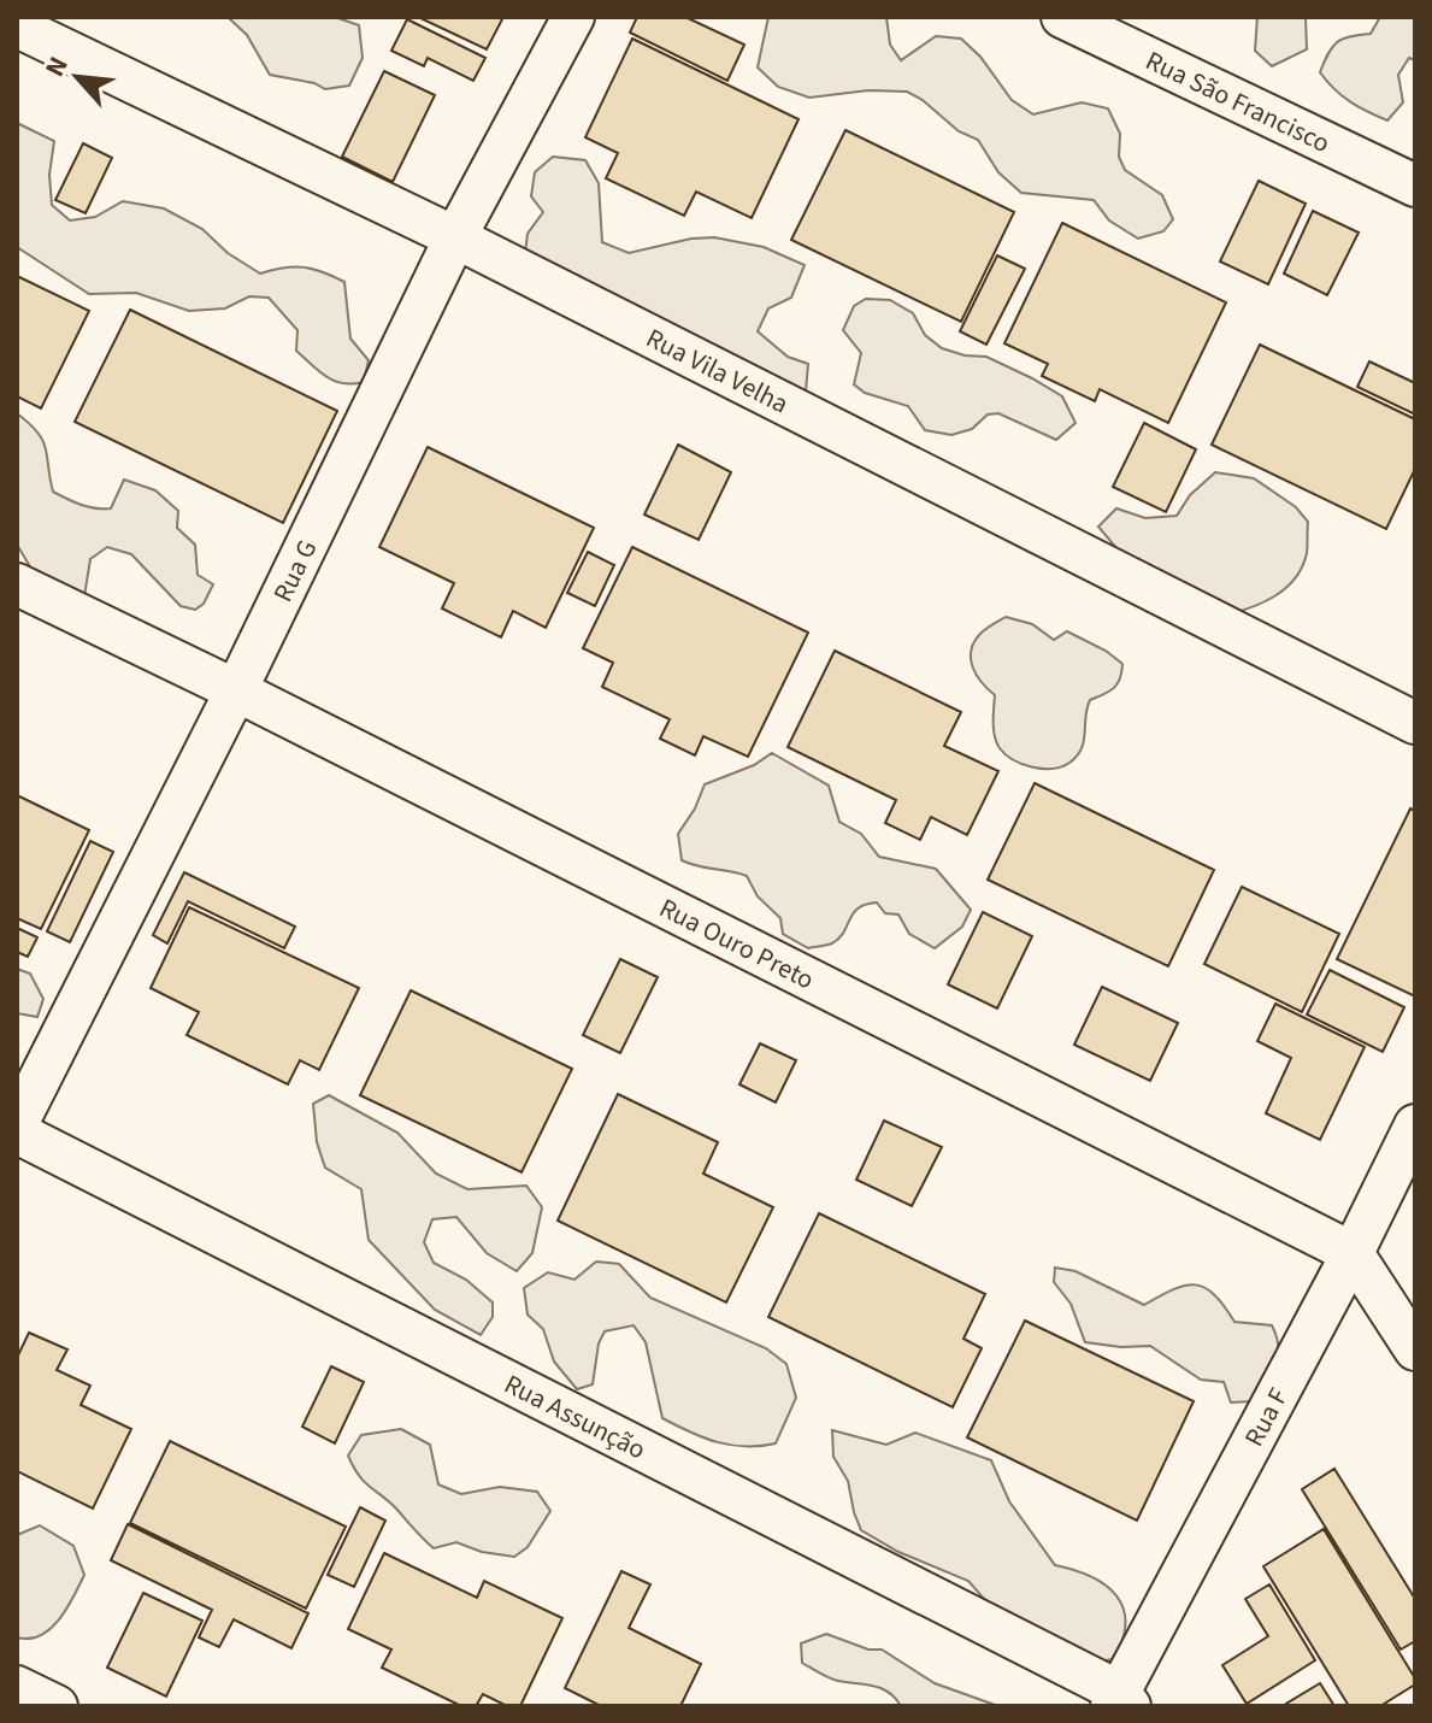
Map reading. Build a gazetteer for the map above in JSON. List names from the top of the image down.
{
  "streets": {
    "street": [
      "Rua São Francisco",
      "Rua Vila Velha",
      "Rua G",
      "Rua Ouro Preto",
      "Rua Assunção",
      "Rua F"
    ]
  },
  "crossings": [
    ["Rua Vila Velha", "Rua G"],
    ["Rua G", "Rua Ouro Preto"],
    ["Rua Ouro Preto", "Rua F"],
    ["Rua Assunção", "Rua F"]
  ],
  "north": "top left"
}
